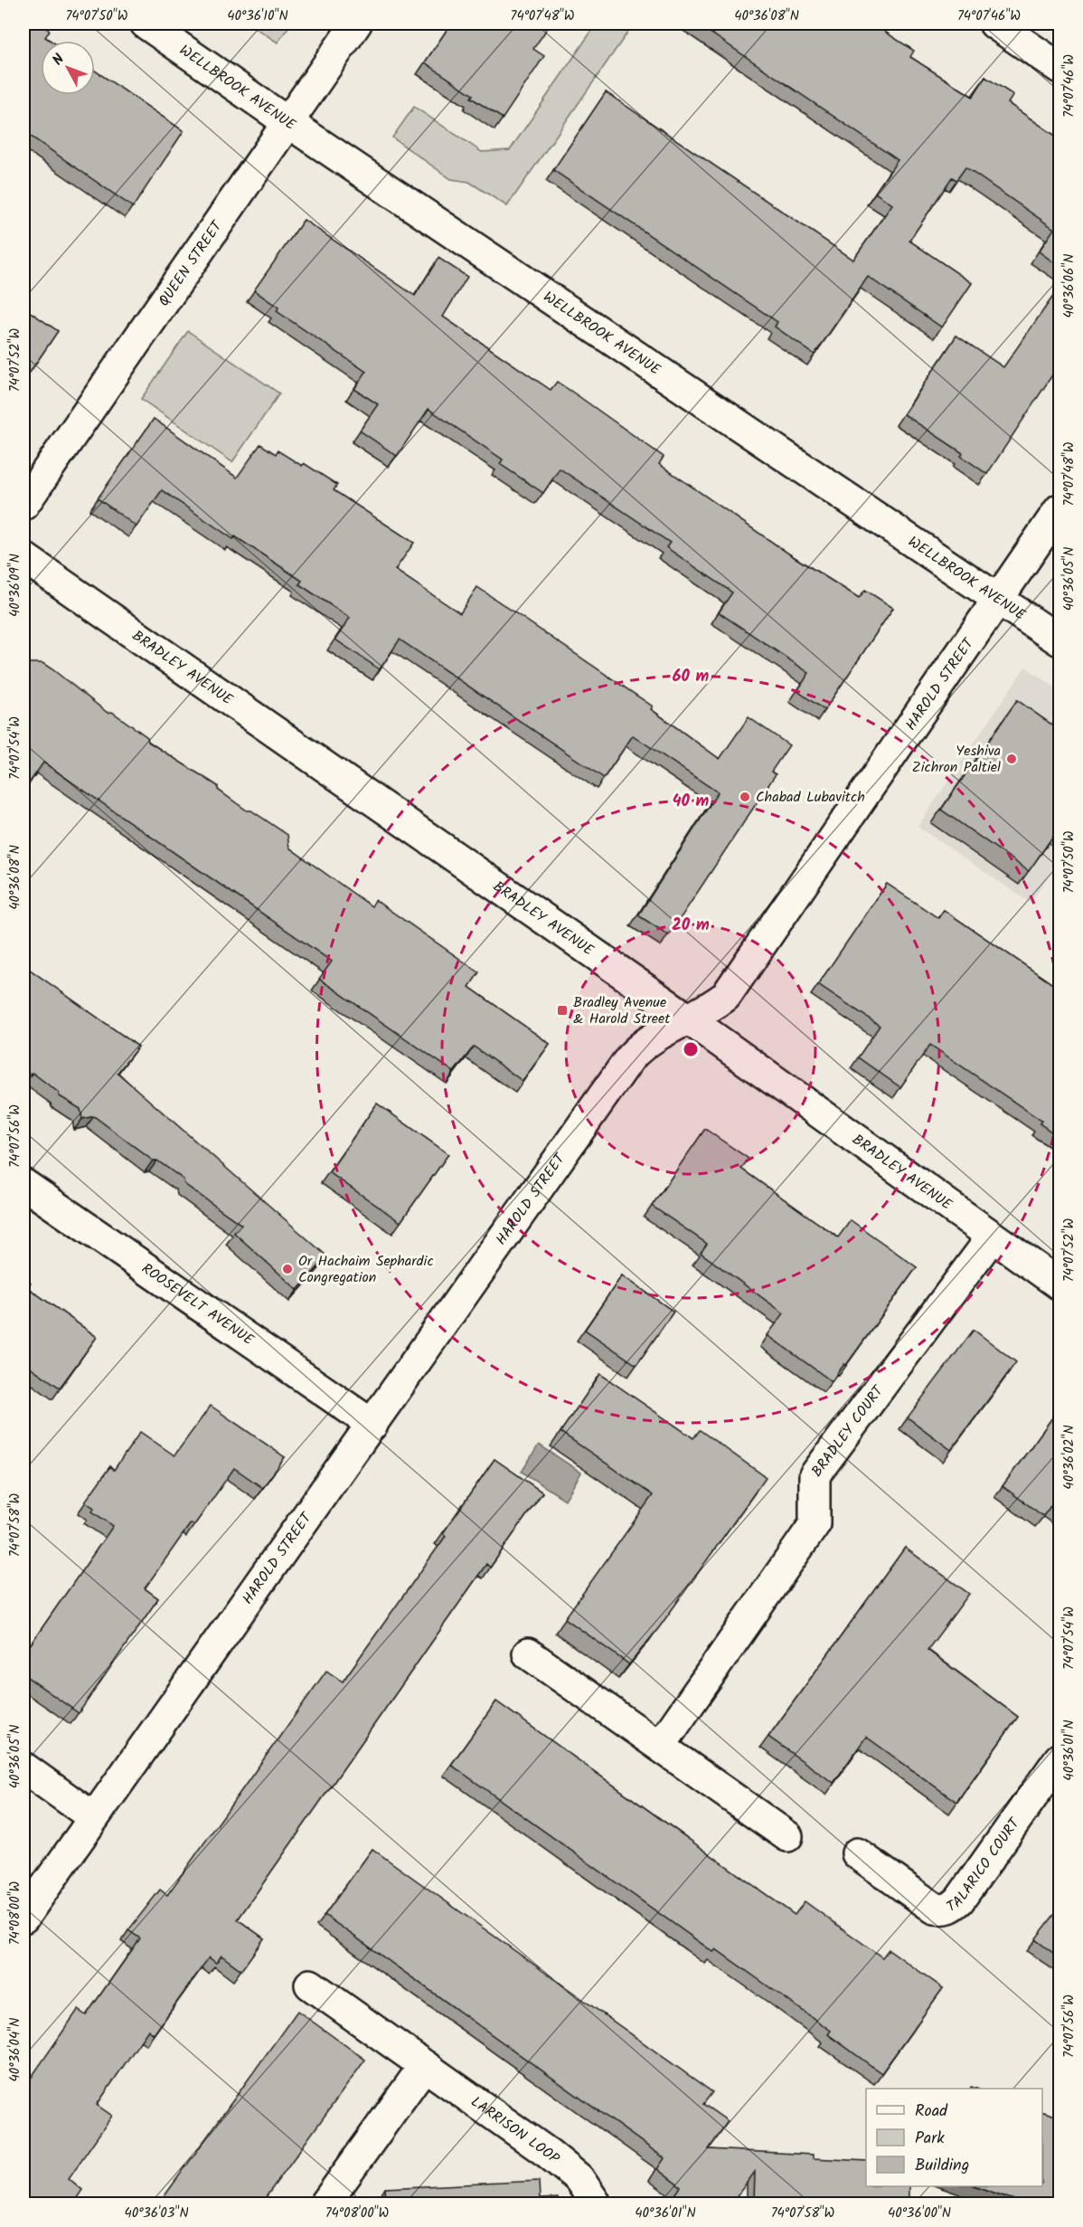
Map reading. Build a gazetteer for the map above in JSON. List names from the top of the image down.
{
  "streets": {
    "street": [
      "WELLBROOK AVENUE",
      "QUEEN STREET",
      "BRADLEY AVENUE",
      "HAROLD STREET",
      "ROOSEVELT AVENUE",
      "BRADLEY COURT",
      "TALARICO COURT",
      "LARRISON LOOP"
    ]
  },
  "crossings": [
    ["WELLBROOK AVENUE", "QUEEN STREET"],
    ["WELLBROOK AVENUE", "HAROLD STREET"],
    ["BRADLEY AVENUE", "HAROLD STREET"],
    ["BRADLEY AVENUE", "BRADLEY COURT"],
    ["HAROLD STREET", "ROOSEVELT AVENUE"]
  ],
  "places": {
    "other": ["Yeshiva Zichron Paltiel", "Chabad Lubavitch", "Or Hachaim Sephardic Congregation"],
    "transit": ["Bradley Avenue & Harold Street"]
  },
  "legend": ["Road", "Park", "Building"],
  "north": "top left",
  "coordinates": [
    "74°07'50\"W",
    "40°36'10\"N",
    "74°07'48\"W",
    "40°36'08\"N",
    "74°07'46\"W",
    "40°36'06\"N",
    "74°07'52\"W",
    "40°36'05\"N",
    "40°36'09\"N",
    "74°07'54\"W",
    "74°07'56\"W",
    "40°36'02\"N",
    "74°07'58\"W",
    "40°36'01\"N",
    "74°08'00\"W",
    "40°36'04\"N",
    "40°36'03\"N",
    "40°36'00\"N"
  ],
  "rings": ["60 m", "40 m", "20 m"]
}
